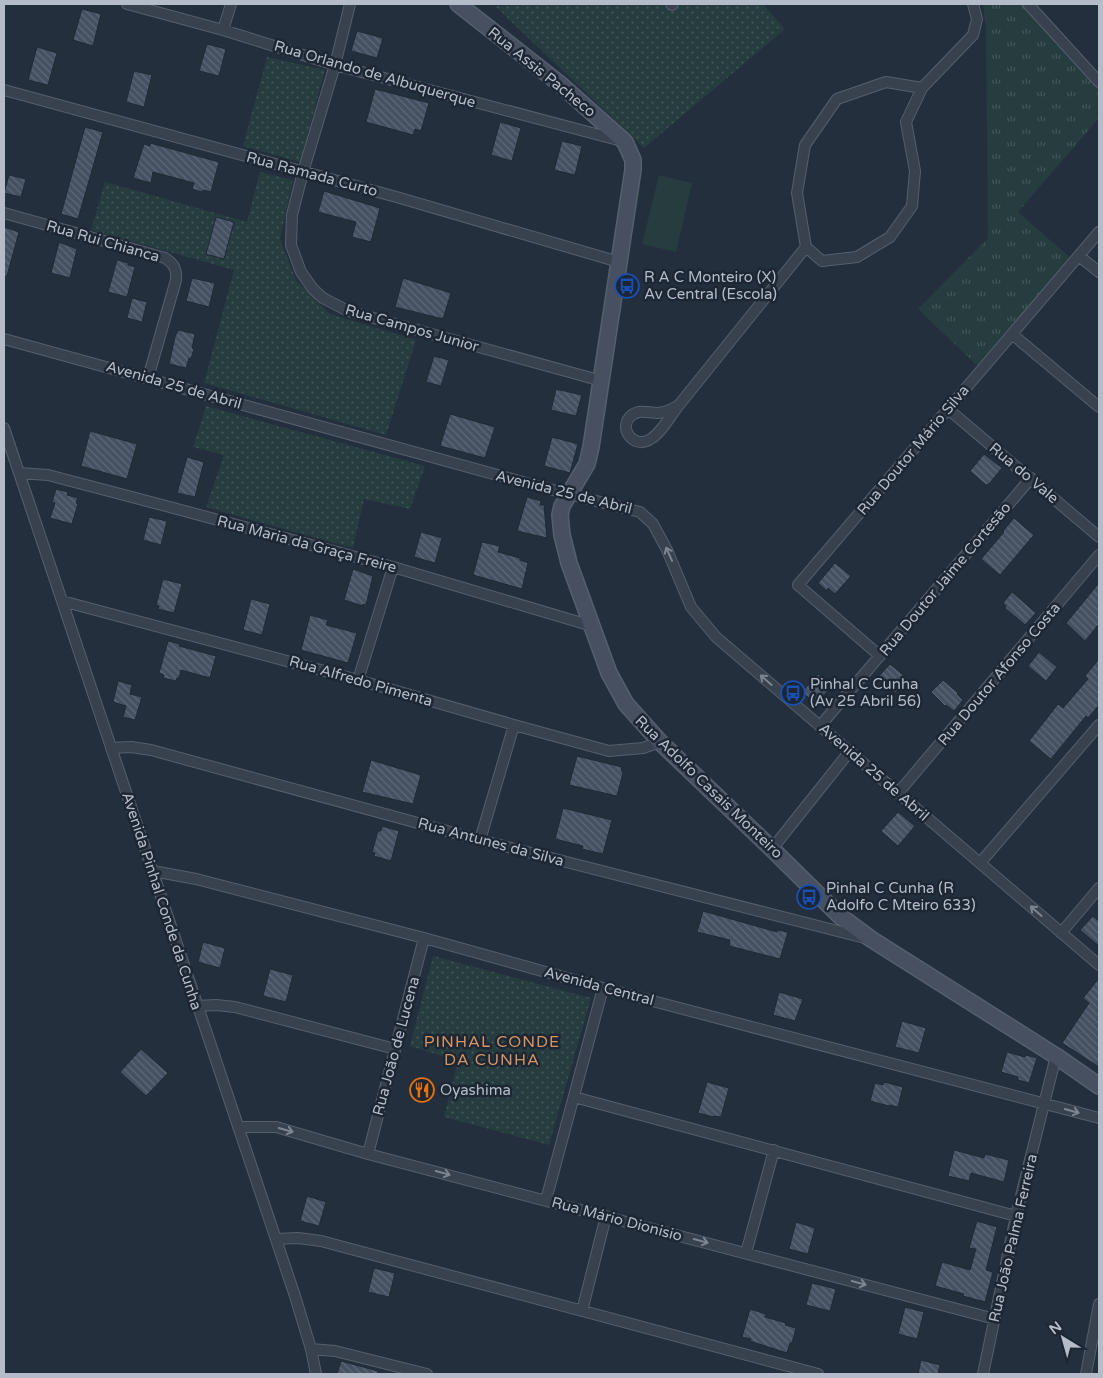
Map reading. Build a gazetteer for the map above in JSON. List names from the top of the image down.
{
  "streets": {
    "street": [
      "Rua Assis Pacheco",
      "Rua Orlando de Albuquerque",
      "Rua Ramada Curto",
      "Rua Rui Chianca",
      "Rua Campos Junior",
      "Avenida 25 de Abril",
      "Rua Doutor Mário Silva",
      "Rua do Vale",
      "Rua Maria da Graça Freire",
      "Rua Doutor Jaime Cortesão",
      "Rua Doutor Afonso Costa",
      "Rua Alfredo Pimenta",
      "Rua Adolfo Casais Monteiro",
      "Rua Antunes da Silva",
      "Avenida Pinhal Conde da Cunha",
      "Avenida Central",
      "Rua João de Lucena",
      "Rua Mário Dionisio",
      "Rua João Palma Ferreira"
    ]
  },
  "crossings": [
    ["Rua Assis Pacheco", "Rua Orlando de Albuquerque"],
    ["Rua Assis Pacheco", "Rua Adolfo Casais Monteiro"],
    ["Rua Orlando de Albuquerque", "Rua Campos Junior"],
    ["Rua Orlando de Albuquerque", "Rua Adolfo Casais Monteiro"],
    ["Rua Ramada Curto", "Rua Campos Junior"],
    ["Rua Ramada Curto", "Rua Adolfo Casais Monteiro"],
    ["Rua Rui Chianca", "Avenida 25 de Abril"],
    ["Rua Campos Junior", "Rua Adolfo Casais Monteiro"],
    ["Avenida 25 de Abril", "Rua Doutor Jaime Cortesão"],
    ["Avenida 25 de Abril", "Rua Doutor Afonso Costa"],
    ["Avenida 25 de Abril", "Rua Adolfo Casais Monteiro"],
    ["Rua Doutor Mário Silva", "Rua do Vale"],
    ["Rua Doutor Mário Silva", "Rua Doutor Jaime Cortesão"],
    ["Rua do Vale", "Rua Doutor Jaime Cortesão"],
    ["Rua Maria da Graça Freire", "Rua Adolfo Casais Monteiro"],
    ["Rua Maria da Graça Freire", "Avenida Pinhal Conde da Cunha"],
    ["Rua Alfredo Pimenta", "Rua Adolfo Casais Monteiro"],
    ["Rua Alfredo Pimenta", "Avenida Pinhal Conde da Cunha"],
    ["Rua Adolfo Casais Monteiro", "Rua Antunes da Silva"],
    ["Rua Adolfo Casais Monteiro", "Rua João Palma Ferreira"],
    ["Rua Antunes da Silva", "Avenida Pinhal Conde da Cunha"],
    ["Avenida Pinhal Conde da Cunha", "Avenida Central"],
    ["Avenida Pinhal Conde da Cunha", "Rua Mário Dionisio"],
    ["Avenida Central", "Rua João de Lucena"],
    ["Avenida Central", "Rua João Palma Ferreira"],
    ["Rua João de Lucena", "Rua Mário Dionisio"],
    ["Rua Mário Dionisio", "Rua João Palma Ferreira"]
  ],
  "one_way": ["Rua Mário Dionisio"],
  "districts": ["PINHAL CONDE DA CUNHA"],
  "places": {
    "bus stop": ["R A C Monteiro (X) Av Central (Escola)", "Pinhal C Cunha (Av 25 Abril 56)", "Pinhal C Cunha (R Adolfo C Mteiro 633)"],
    "restaurant": ["Oyashima"]
  },
  "north": "top left"
}
